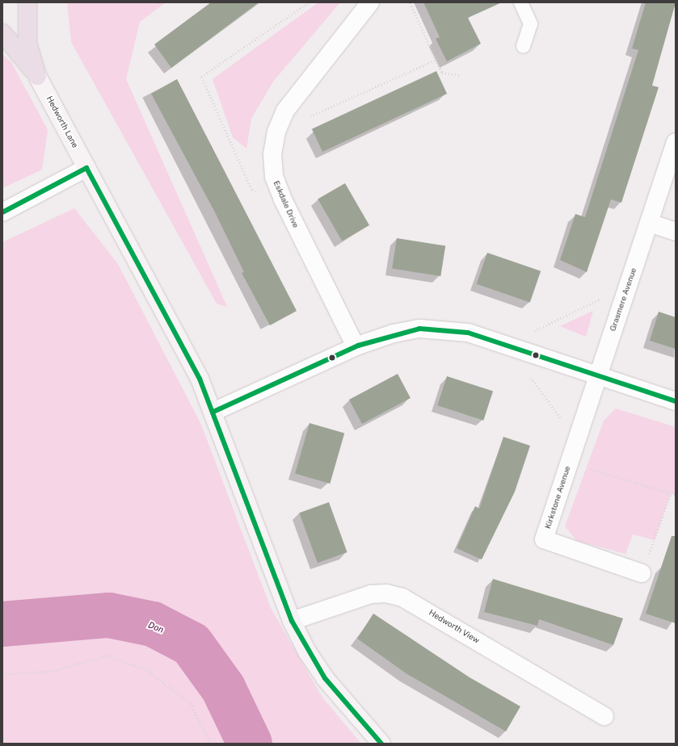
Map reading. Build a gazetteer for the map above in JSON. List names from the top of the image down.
{
  "streets": {
    "street": [
      "Hedworth Lane",
      "Eskdale Drive",
      "Grasmere Avenue",
      "Kirkstone Avenue",
      "Hedworth View"
    ]
  },
  "crossings": [
    ["Hedworth Lane", "Hedworth View"],
    ["Grasmere Avenue", "Kirkstone Avenue"]
  ],
  "water": ["Don"]
}
